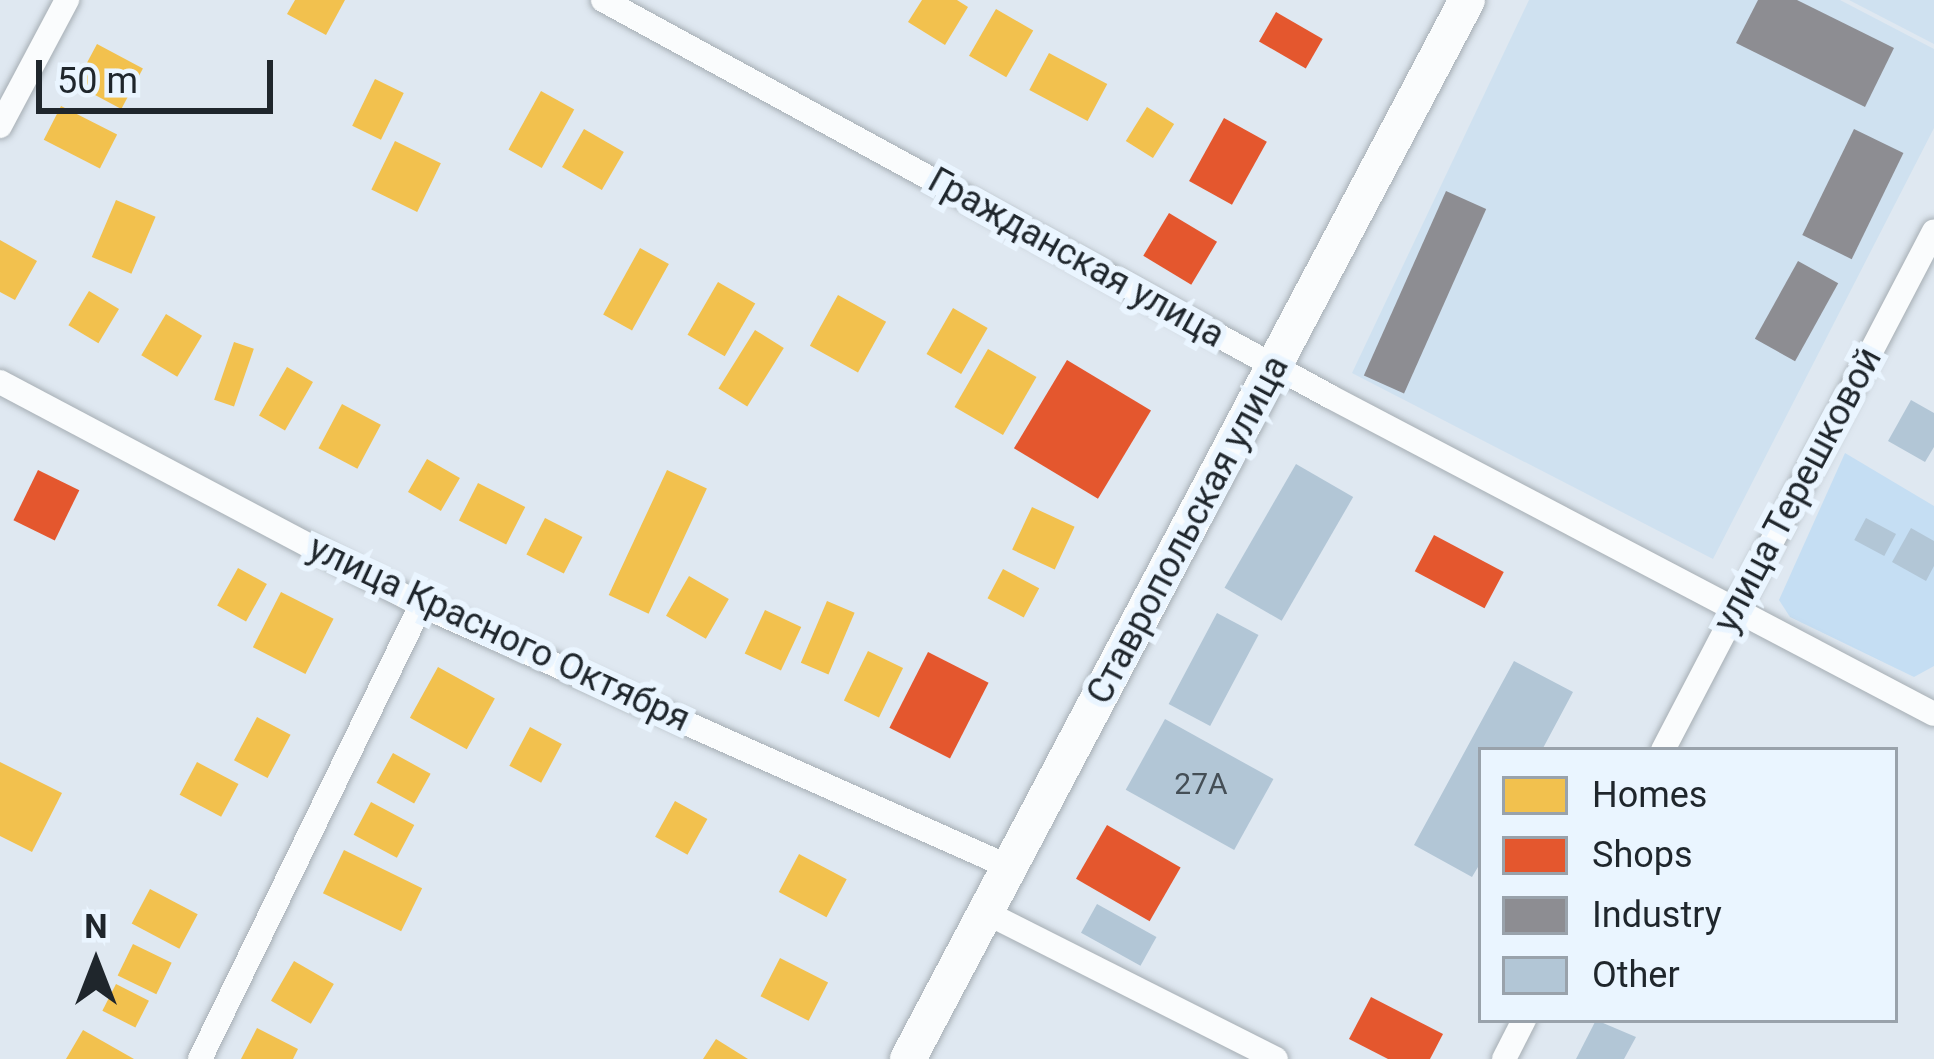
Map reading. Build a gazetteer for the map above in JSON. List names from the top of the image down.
{
  "streets": {
    "street": [
      "Гражданская улица",
      "улица Терешковой",
      "Ставропольская улица",
      "улица Красного Октября"
    ]
  },
  "crossings": [
    ["Гражданская улица", "улица Терешковой"],
    ["Гражданская улица", "Ставропольская улица"],
    ["Ставропольская улица", "улица Красного Октября"]
  ],
  "house_numbers": ["27А"],
  "legend": [
    "Homes",
    "Shops",
    "Industry",
    "Other"
  ],
  "scale_bar": "50 m",
  "north": "top"
}
